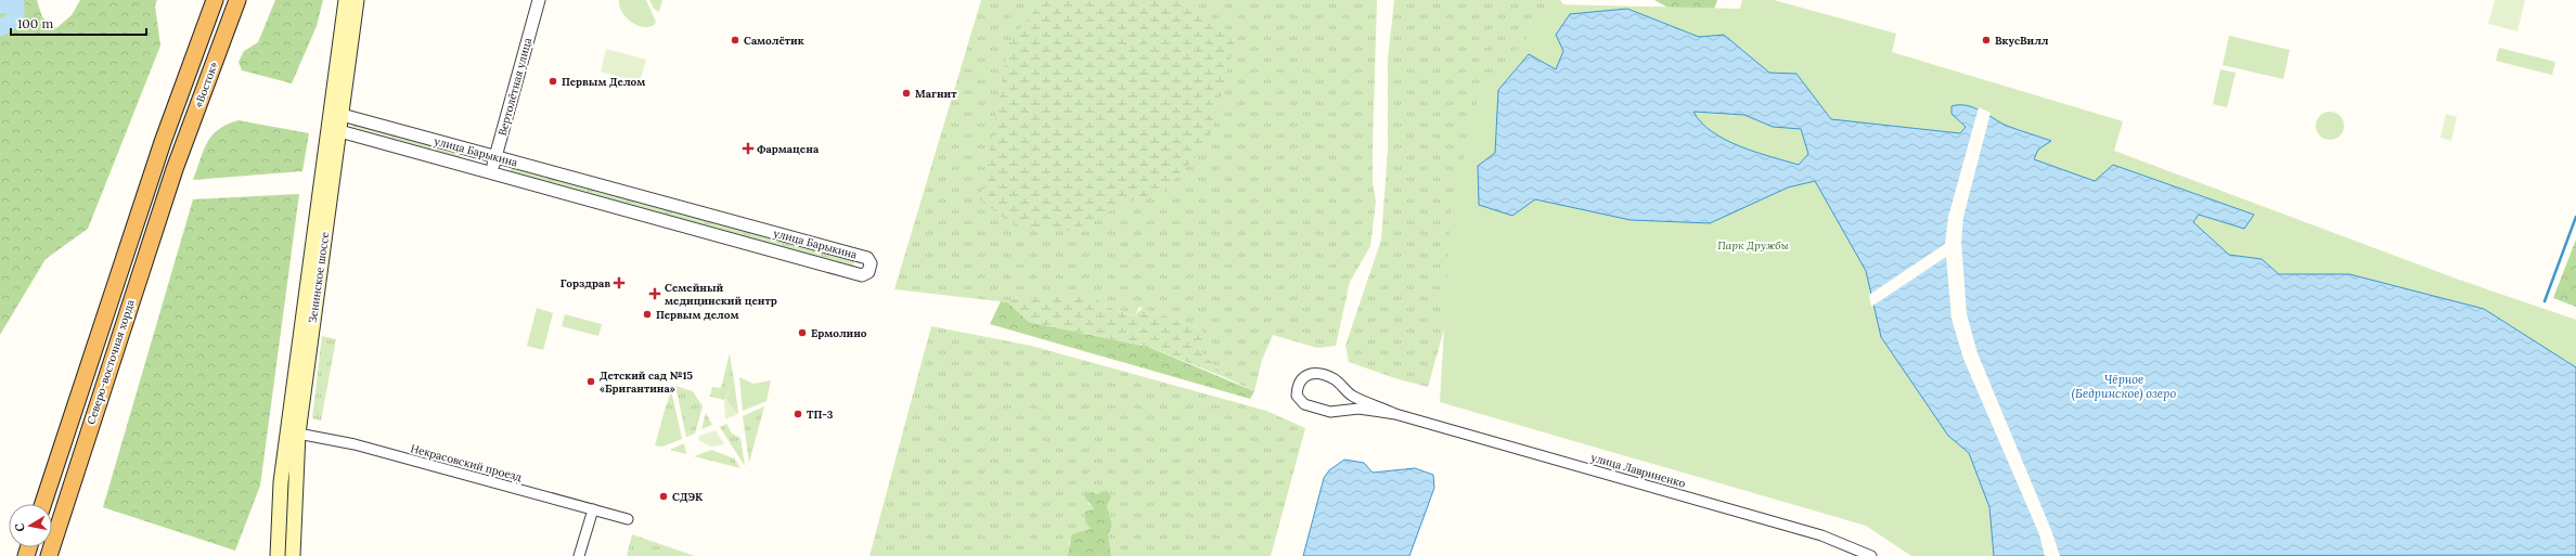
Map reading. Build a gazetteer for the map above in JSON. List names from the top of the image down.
{
  "streets": {
    "highway": ["«Восток»", "Северо-восточная хорда"],
    "main road": ["Зенинское шоссе"],
    "street": [
      "Вертолётная улица",
      "улица Барыкина",
      "Некрасовский проезд",
      "улица Лавриненко"
    ]
  },
  "crossings": [
    ["«Восток»", "Северо-восточная хорда"],
    ["Вертолётная улица", "улица Барыкина"],
    ["улица Барыкина", "Зенинское шоссе"],
    ["Зенинское шоссе", "Некрасовский проезд"]
  ],
  "water": ["Чёрное (Бедринское) озеро"],
  "parks": ["Парк Дружбы"],
  "places": {
    "other": [
      "Самолётик",
      "ВкусВилл",
      "Первым Делом",
      "Магнит",
      "Первым делом",
      "Ермолино",
      "Детский сад №15 «Бригантина»",
      "ТП-3",
      "СДЭК"
    ],
    "health": ["Фармацена", "Горздрав", "Семейный медицинский центр"]
  },
  "scale_bar": "100 m",
  "north": "left"
}
